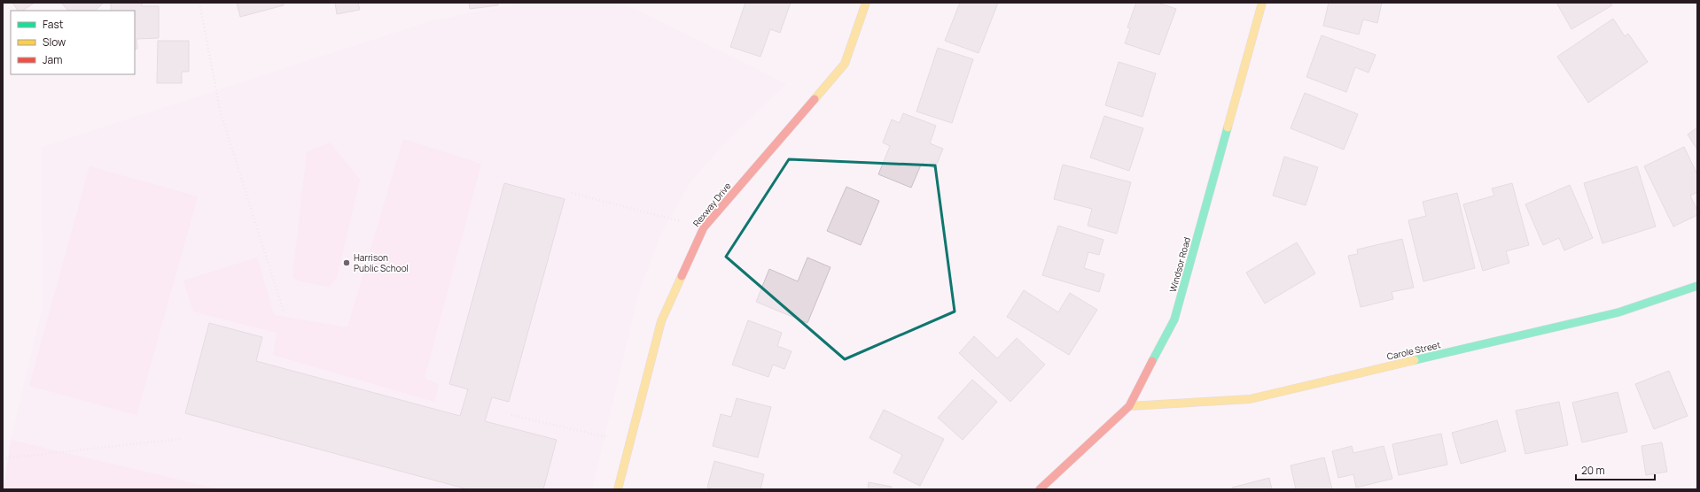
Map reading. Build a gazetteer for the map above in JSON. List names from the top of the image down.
{
  "streets": {
    "street": ["Rexway Drive", "Windsor Road", "Carole Street"]
  },
  "crossings": [
    ["Windsor Road", "Carole Street"]
  ],
  "places": ["Harrison Public School"],
  "legend": ["Fast", "Slow", "Jam"],
  "scale_bar": "20 m"
}
